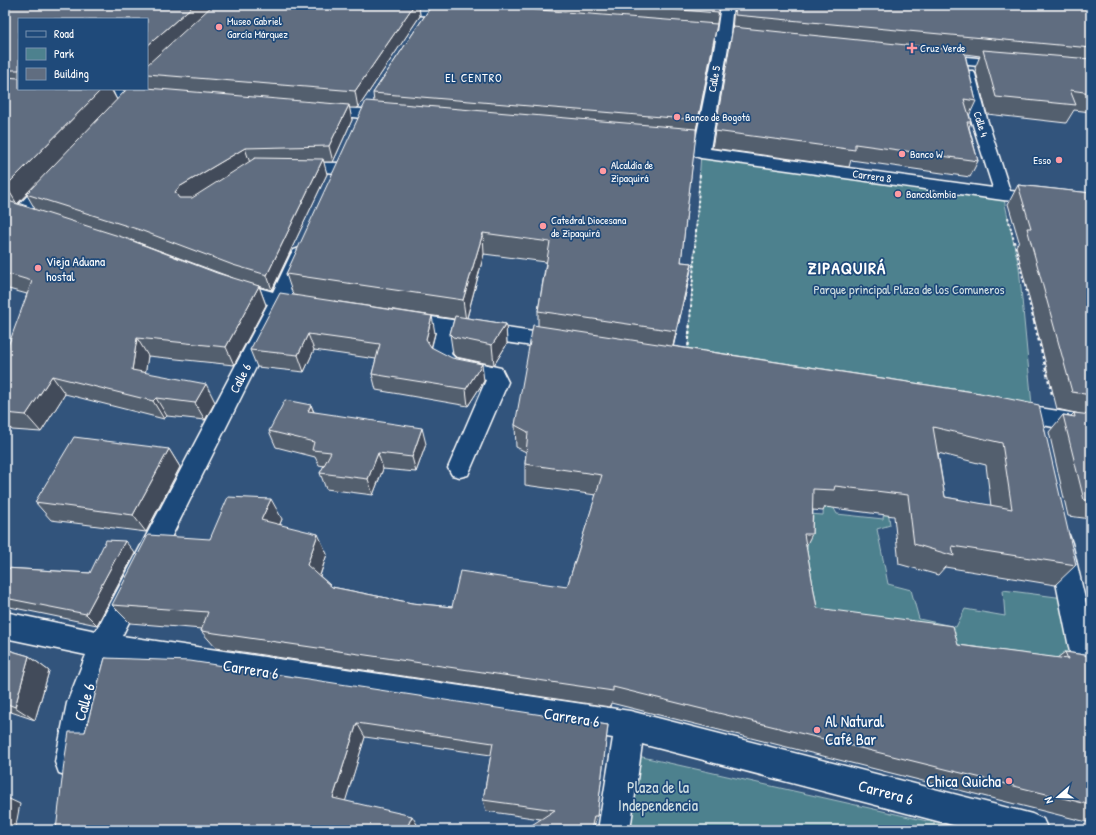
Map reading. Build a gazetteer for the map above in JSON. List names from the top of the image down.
{
  "streets": {
    "street": [
      "Calle 5",
      "Calle 4",
      "Carrera 8",
      "Calle 6",
      "Carrera 6"
    ]
  },
  "crossings": [
    ["Calle 5", "Carrera 8"],
    ["Calle 4", "Carrera 8"],
    ["Calle 6", "Carrera 6"]
  ],
  "districts": ["EL CENTRO", "ZIPAQUIRÁ"],
  "parks": ["Parque principal Plaza de los Comuneros", "Plaza de la Independencia"],
  "places": {
    "other": [
      "Museo Gabriel García Márquez",
      "Banco de Bogotá",
      "Banco W",
      "Esso",
      "Alcaldía de Zipaquirá",
      "Bancolombia",
      "Catedral Diocesana de Zipaquirá",
      "Vieja Aduana hostal",
      "Al Natural Café Bar",
      "Chica Quicha"
    ],
    "health": ["Cruz Verde"]
  },
  "legend": ["Road", "Park", "Building"],
  "north": "left"
}
